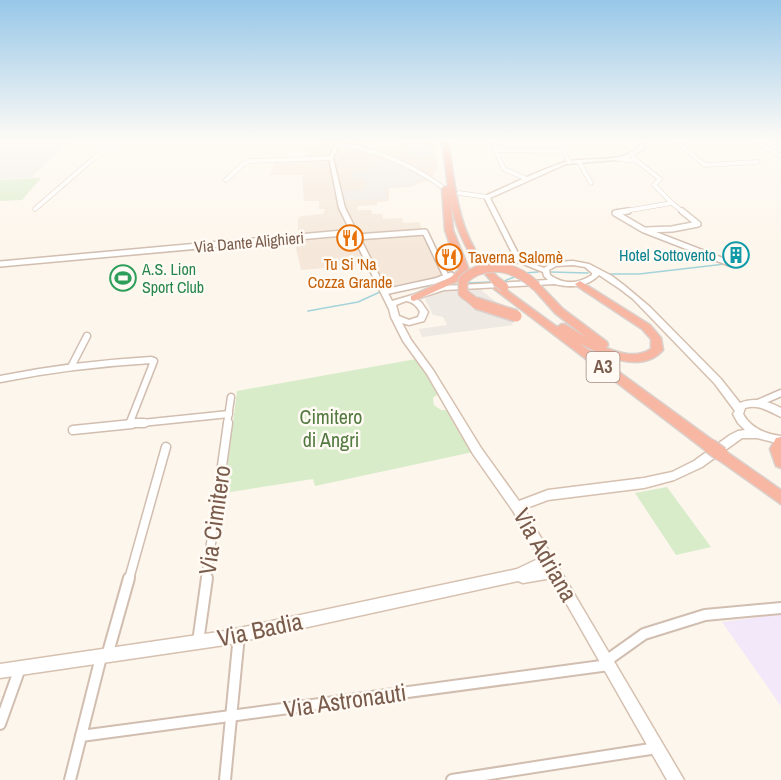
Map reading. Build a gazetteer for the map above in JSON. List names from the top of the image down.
{
  "streets": {
    "highway": ["A3"],
    "main road": ["Via Adriana", "Via Badia"],
    "street": ["Via Dante Alighieri", "Via Cimitero", "Via Astronauti"]
  },
  "crossings": [
    ["Via Cimitero", "Via Badia"],
    ["Via Adriana", "Via Badia"],
    ["Via Adriana", "Via Astronauti"]
  ],
  "parks": ["Cimitero di Angri"],
  "places": {
    "restaurant": ["Tu Si 'Na Cozza Grande", "Taverna Salomè"],
    "building": ["Hotel Sottovento"],
    "sports": ["A.S. Lion Sport Club"]
  }
}
